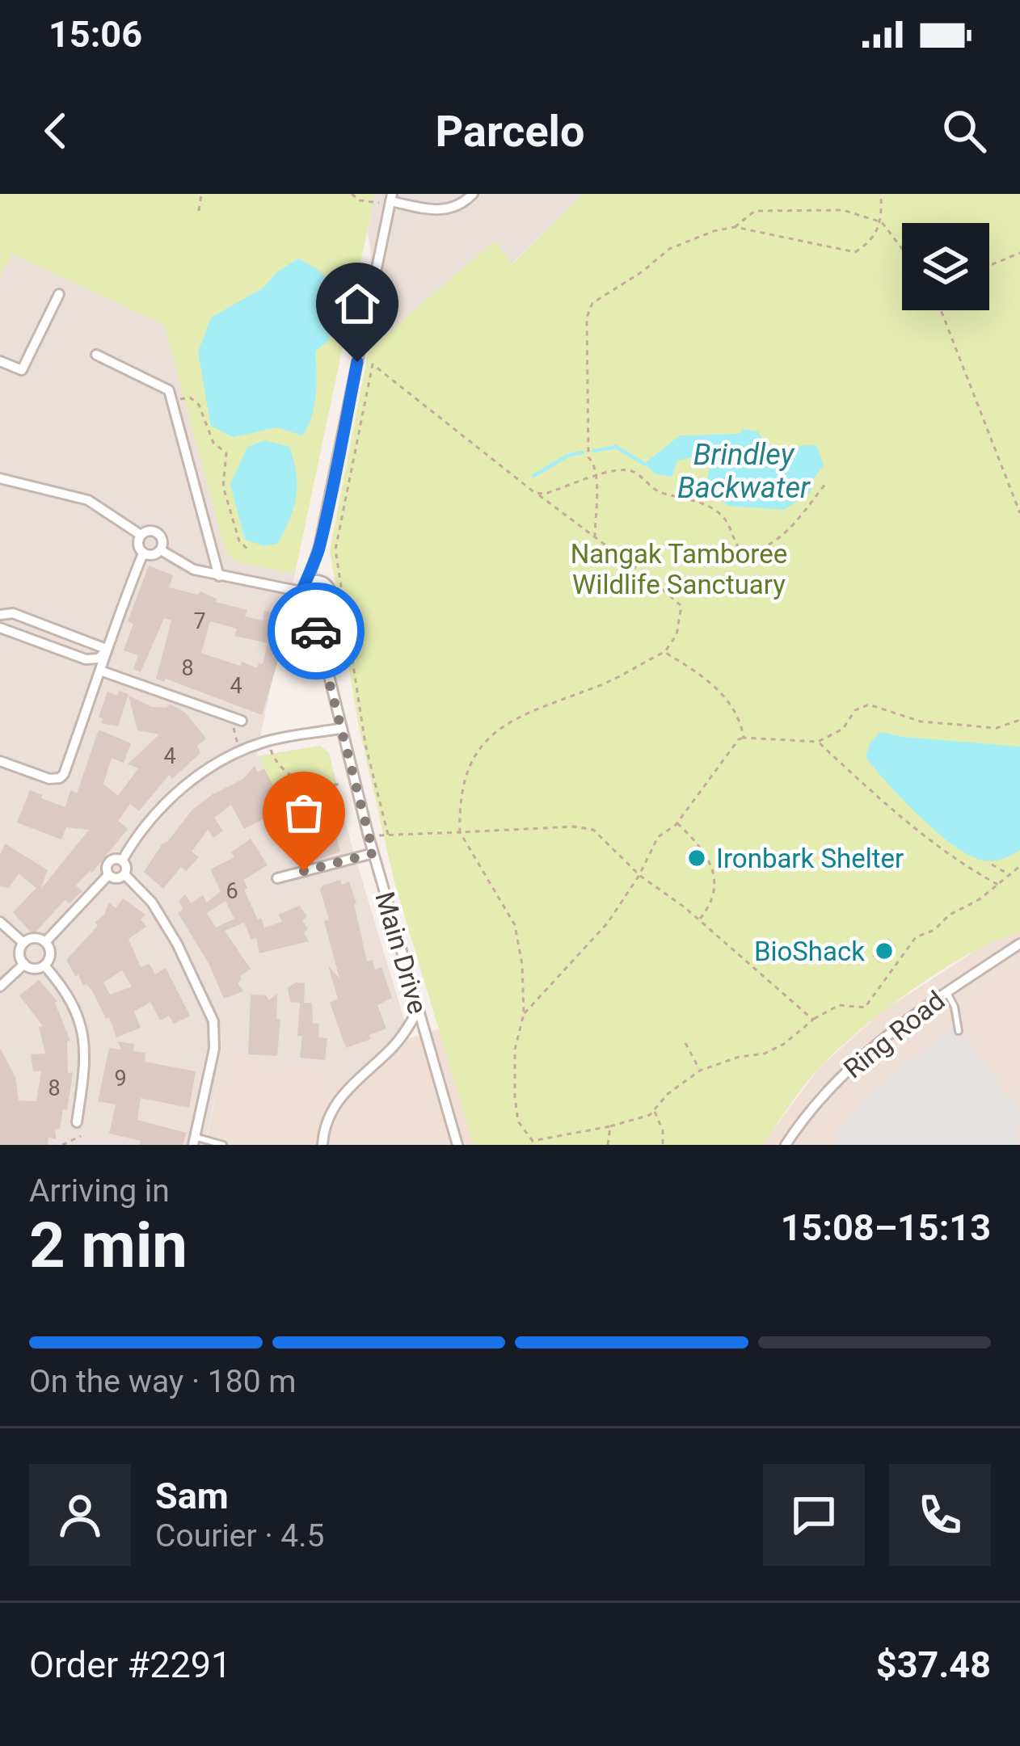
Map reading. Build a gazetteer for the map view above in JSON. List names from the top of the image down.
{
  "streets": {
    "street": ["Main Drive", "Ring Road"]
  },
  "water": ["Brindley Backwater"],
  "parks": ["Nangak Tamboree Wildlife Sanctuary"],
  "places": ["Ironbark Shelter", "BioShack"],
  "house_numbers": [
    "7",
    "8",
    "4",
    "4",
    "6",
    "9",
    "8"
  ],
  "page": {
    "status": "15:06",
    "header": "Parcelo",
    "heading": ["2 min", "Arriving in", "15:08–15:13"],
    "panel": [
      "Sam",
      "Courier · 4.5",
      "Order #2291",
      "$37.48"
    ],
    "bar": "On the way · 180 m"
  }
}
